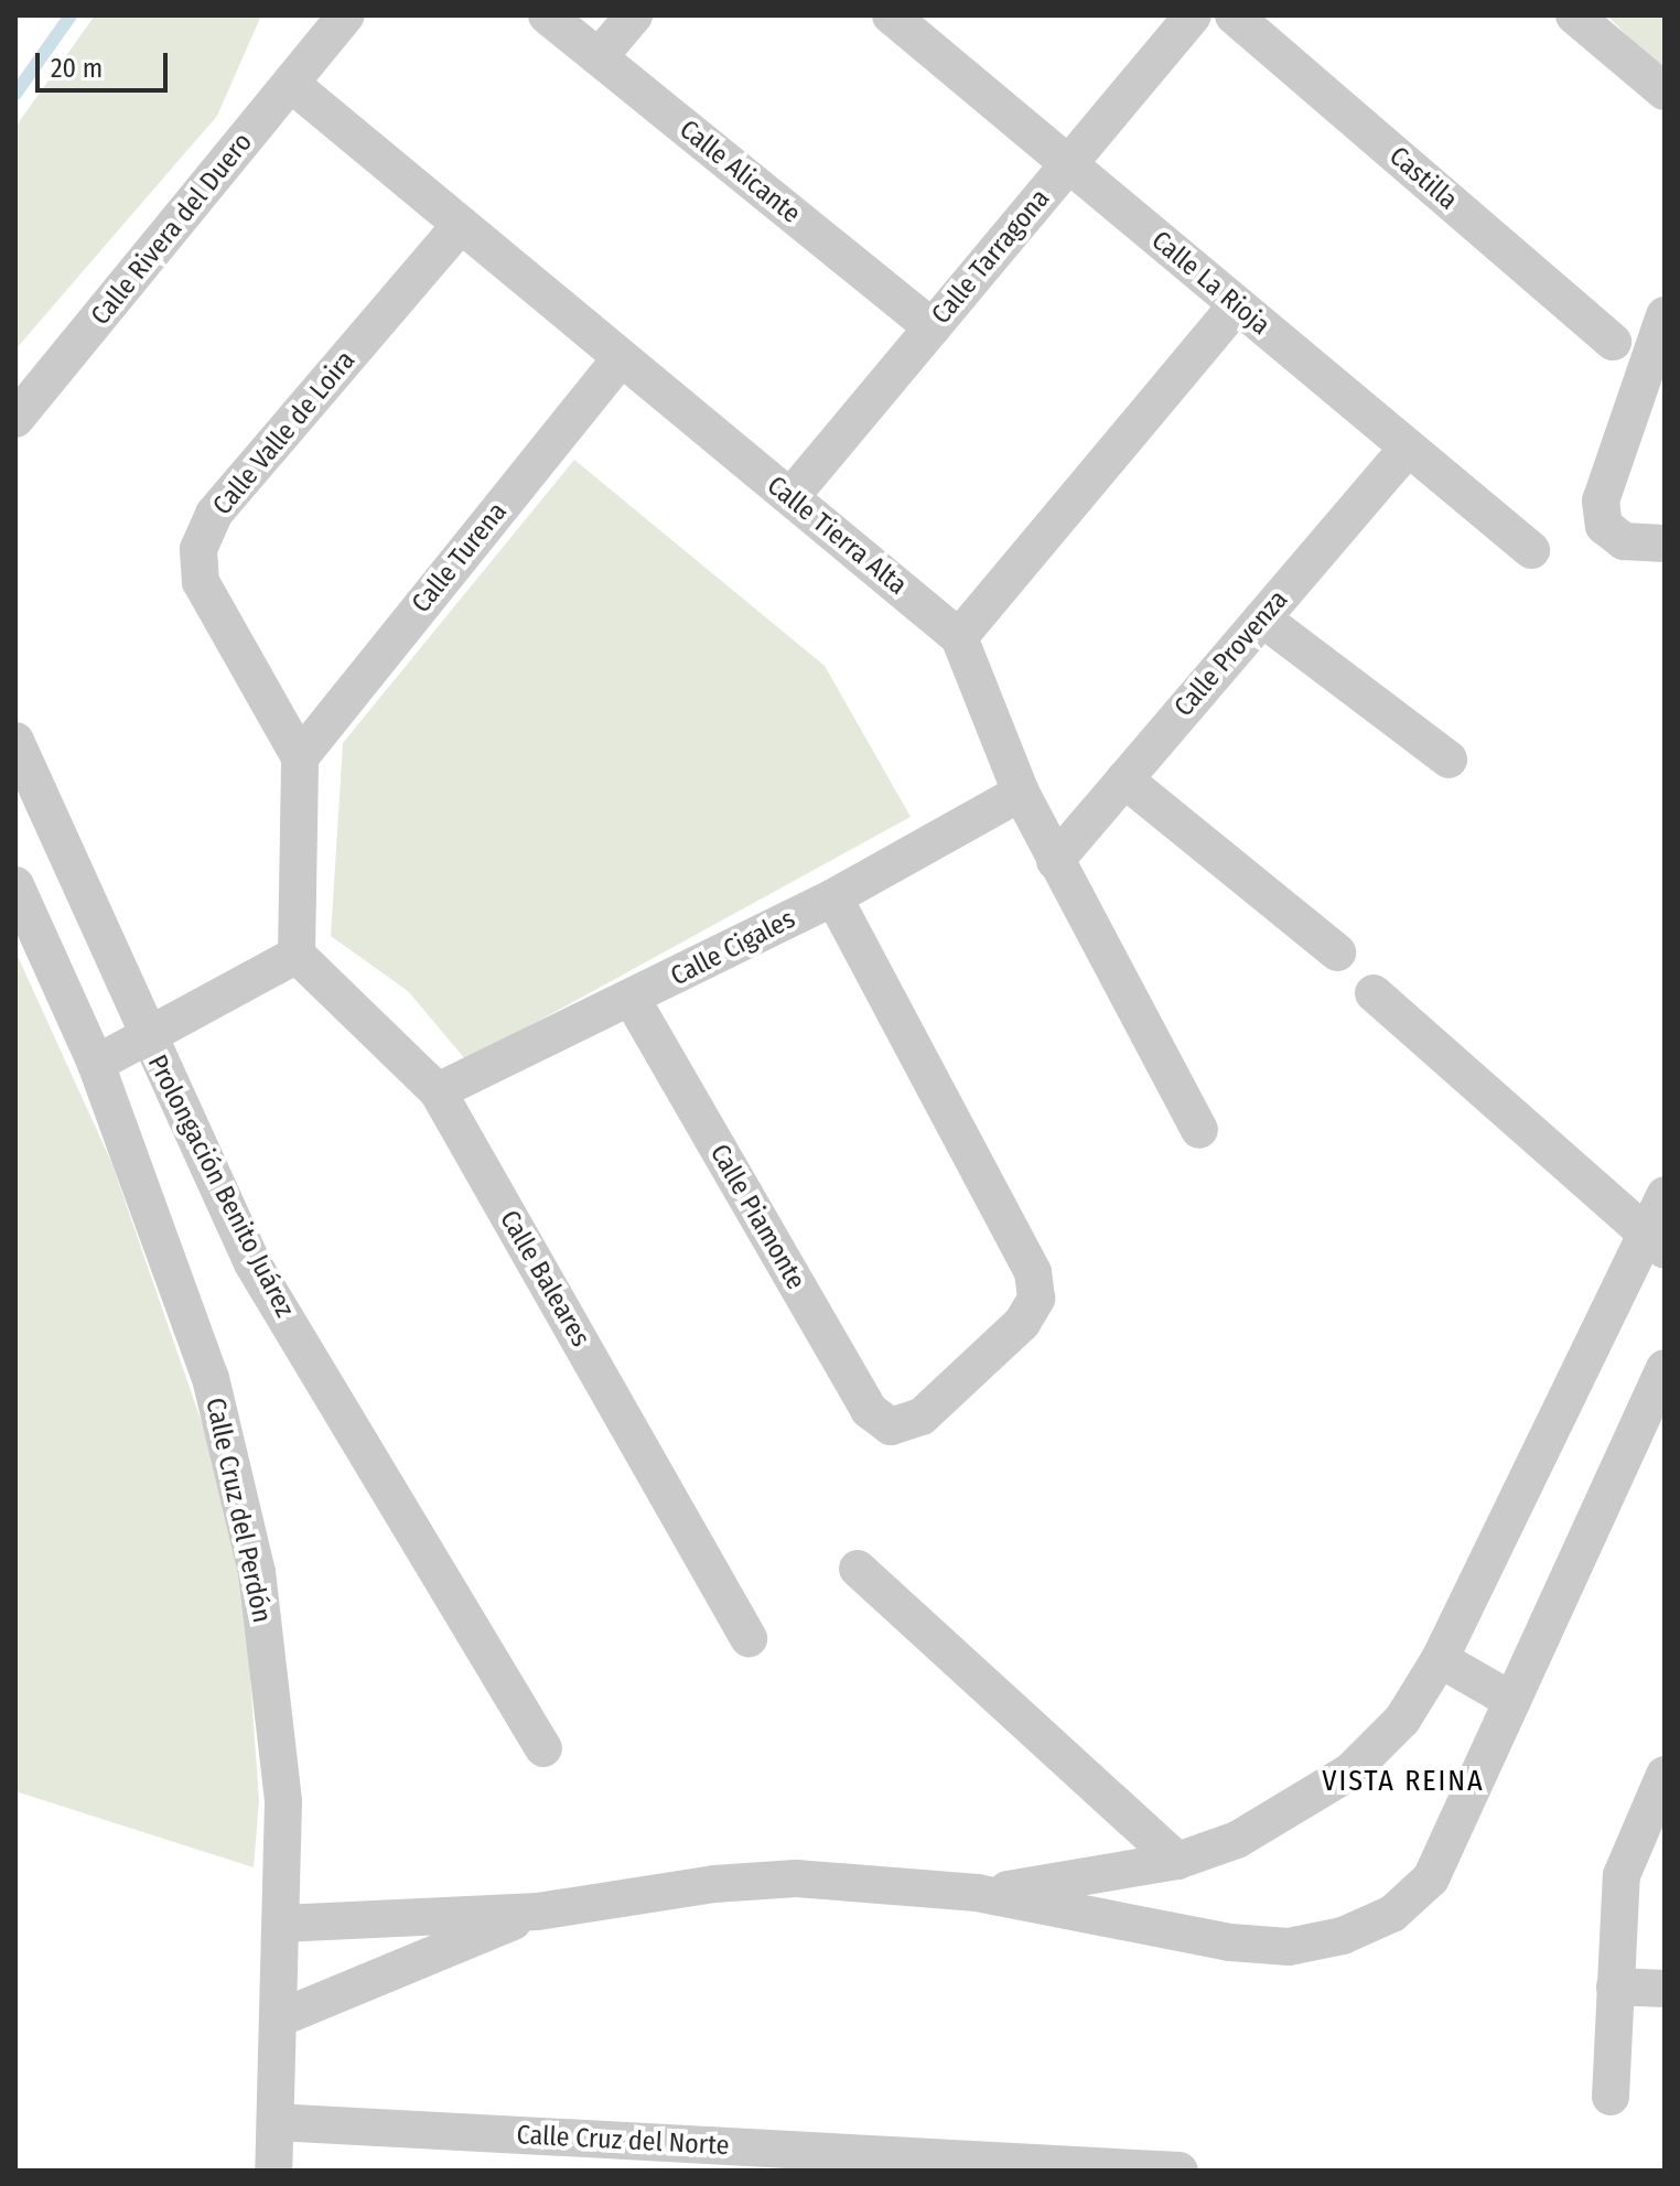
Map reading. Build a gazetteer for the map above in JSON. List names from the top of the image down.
{
  "streets": {
    "street": [
      "Calle Alicante",
      "Castilla",
      "Calle Rivera del Duero",
      "Calle Tarragona",
      "Calle La Rioja",
      "Calle Valle de Loira",
      "Calle Tierra Alta",
      "Calle Turena",
      "Calle Provenza",
      "Calle Cigales",
      "Prolongación Benito Juárez",
      "Calle Piamonte",
      "Calle Baleares",
      "Calle Cruz del Perdón",
      "Calle Cruz del Norte"
    ]
  },
  "crossings": [
    ["Calle Alicante", "Calle Tarragona"],
    ["Calle Rivera del Duero", "Calle Tierra Alta"],
    ["Calle Tarragona", "Calle La Rioja"],
    ["Calle Tarragona", "Calle Tierra Alta"],
    ["Calle La Rioja", "Calle Provenza"],
    ["Calle Valle de Loira", "Calle Tierra Alta"],
    ["Calle Valle de Loira", "Calle Turena"],
    ["Calle Tierra Alta", "Calle Turena"],
    ["Calle Tierra Alta", "Calle Provenza"],
    ["Calle Tierra Alta", "Calle Cigales"],
    ["Calle Cigales", "Calle Piamonte"],
    ["Calle Cigales", "Calle Baleares"],
    ["Calle Cruz del Perdón", "Calle Cruz del Norte"]
  ],
  "districts": ["VISTA REINA"],
  "scale_bar": "20 m"
}
